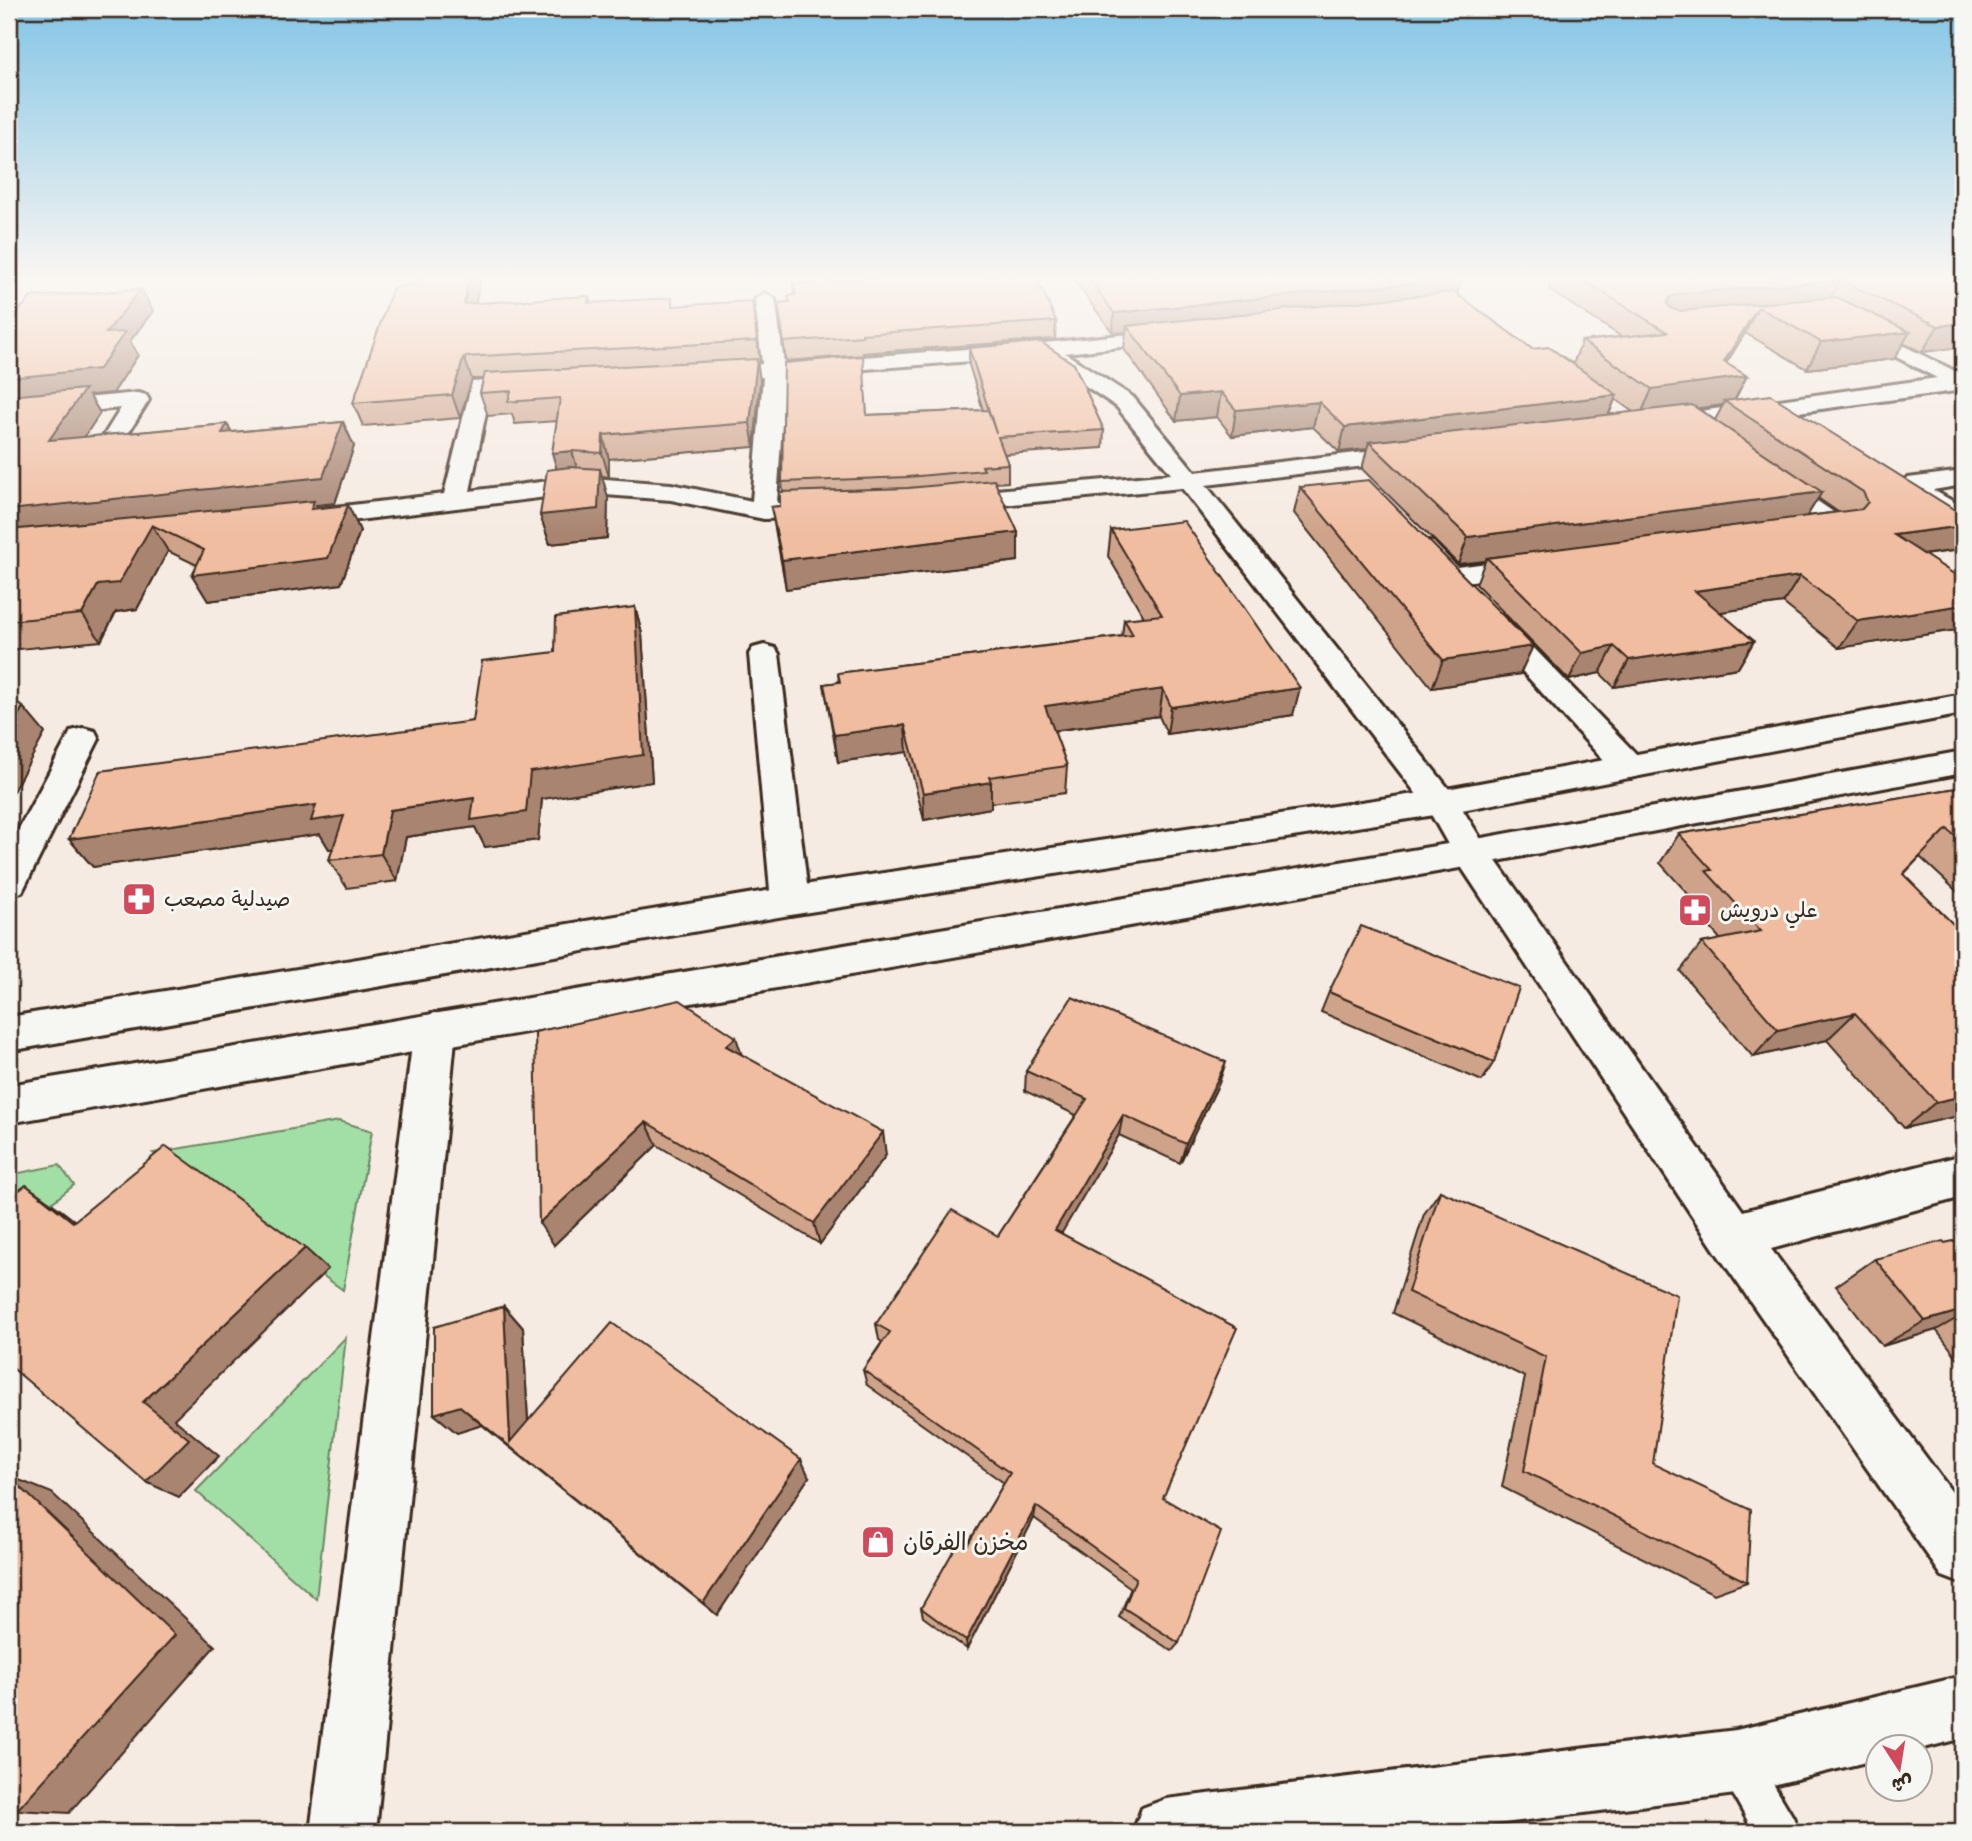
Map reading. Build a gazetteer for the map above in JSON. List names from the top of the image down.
{
  "places": {
    "pharmacy": ["صيدلية مصعب", "علي درويش"],
    "shop": ["مخزن الفرقان"]
  },
  "north": "bottom"
}
